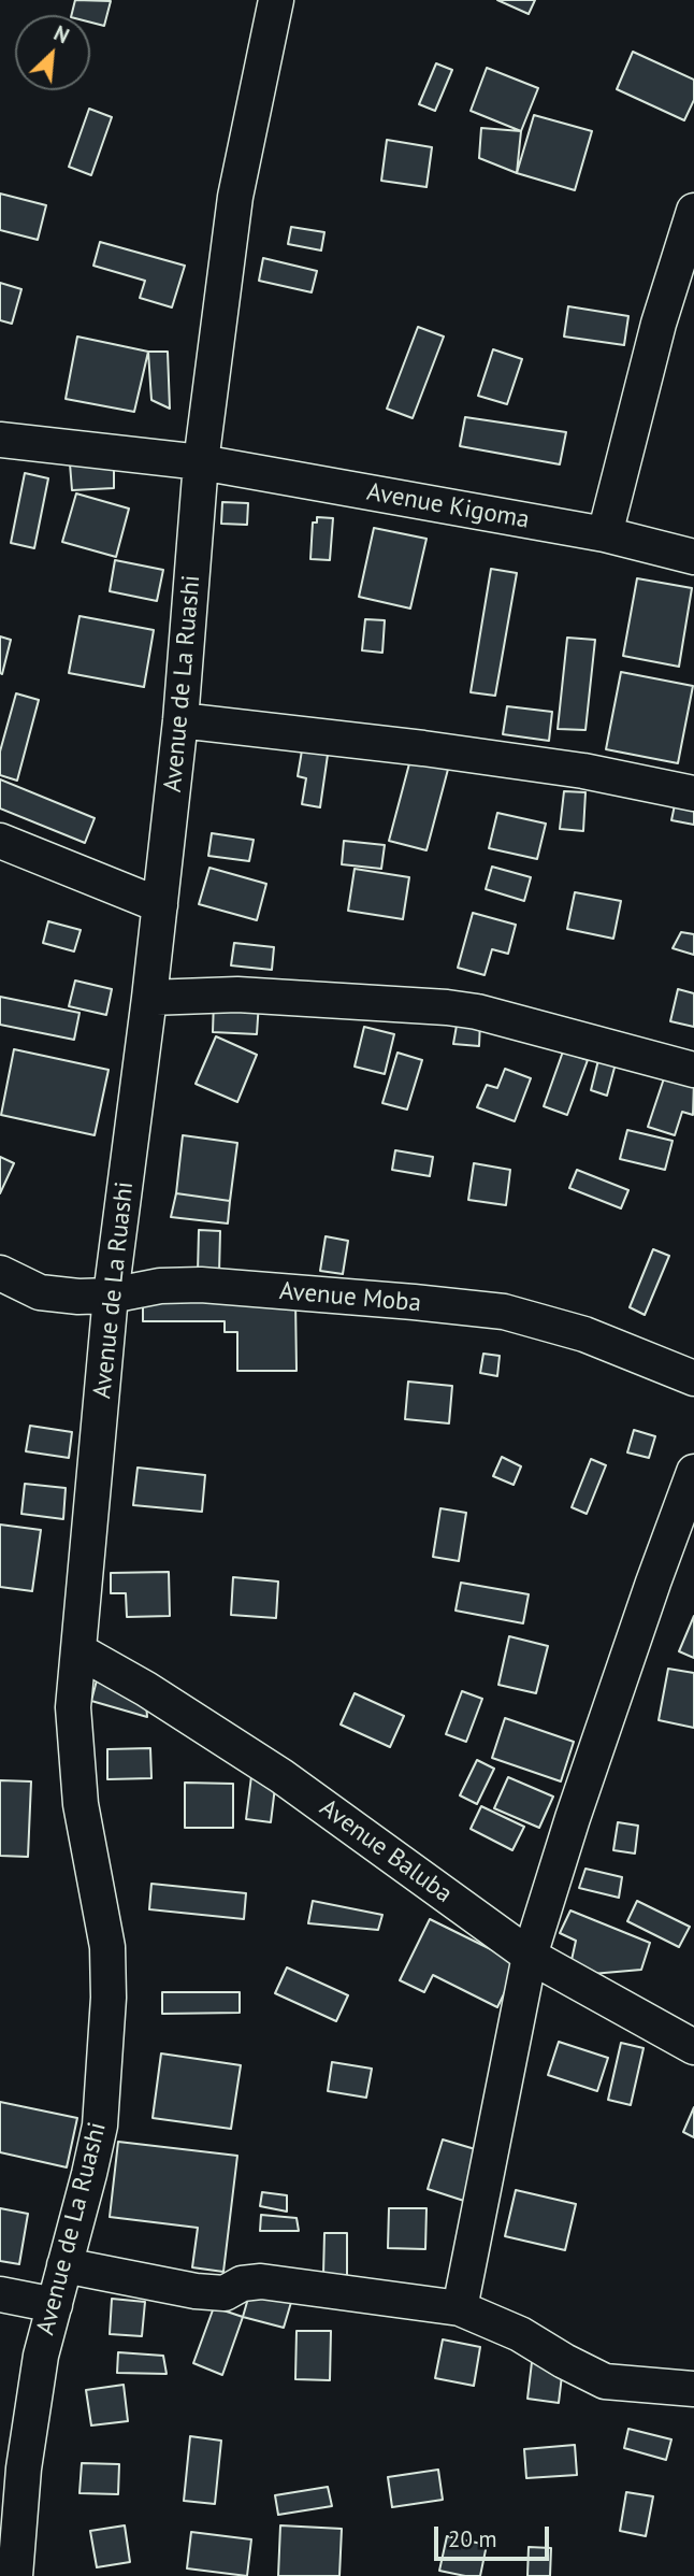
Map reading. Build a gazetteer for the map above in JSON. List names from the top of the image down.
{
  "streets": {
    "street": [
      "Avenue Kigoma",
      "Avenue de La Ruashi",
      "Avenue Moba",
      "Avenue Baluba"
    ]
  },
  "crossings": [
    ["Avenue Kigoma", "Avenue de La Ruashi"],
    ["Avenue de La Ruashi", "Avenue Moba"],
    ["Avenue de La Ruashi", "Avenue Baluba"]
  ],
  "scale_bar": "20 m",
  "north": "top right"
}
